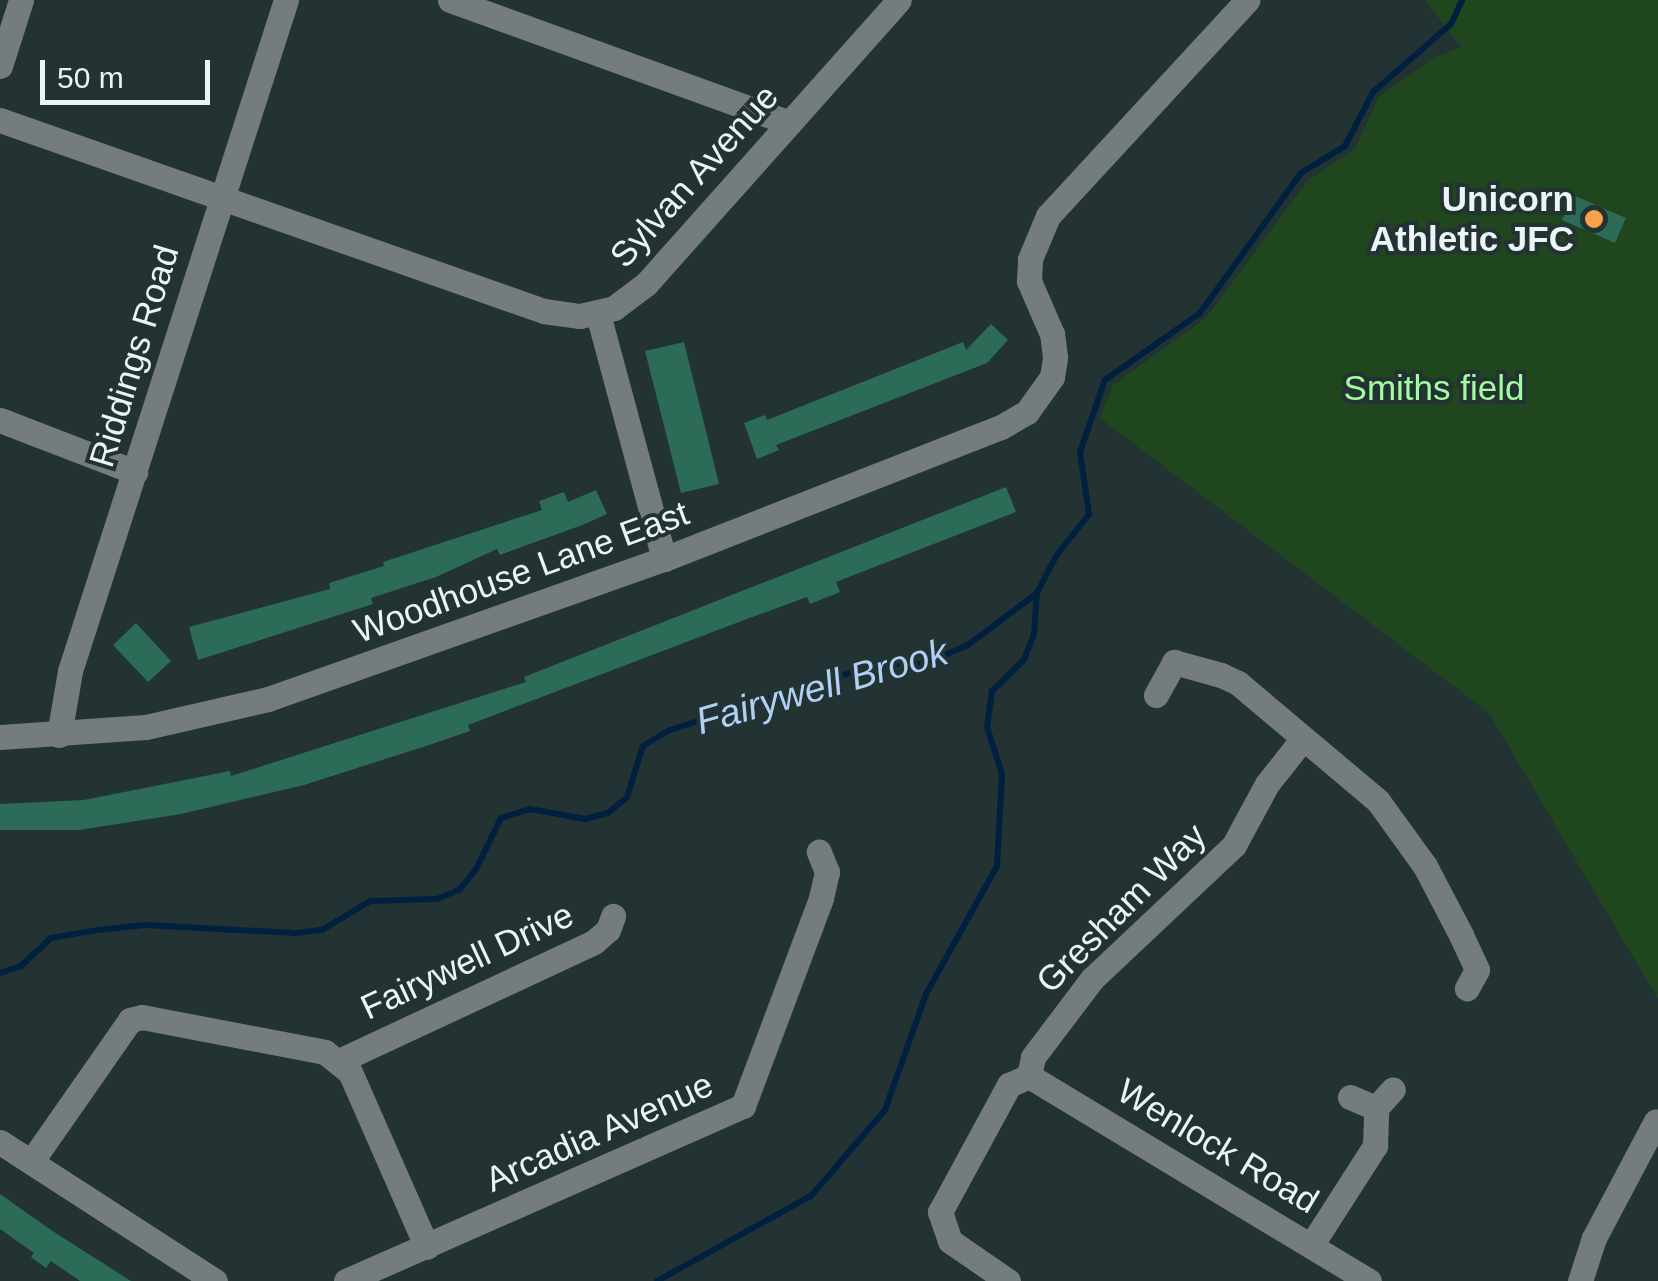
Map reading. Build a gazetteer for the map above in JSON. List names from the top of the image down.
{
  "streets": {
    "street": [
      "Sylvan Avenue",
      "Riddings Road",
      "Woodhouse Lane East",
      "Gresham Way",
      "Fairywell Drive",
      "Arcadia Avenue",
      "Wenlock Road"
    ]
  },
  "crossings": [
    ["Sylvan Avenue", "Riddings Road"],
    ["Riddings Road", "Woodhouse Lane East"],
    ["Gresham Way", "Wenlock Road"]
  ],
  "water": ["Fairywell Brook"],
  "parks": ["Smiths field"],
  "places": ["Unicorn Athletic JFC"],
  "scale_bar": "50 m"
}
